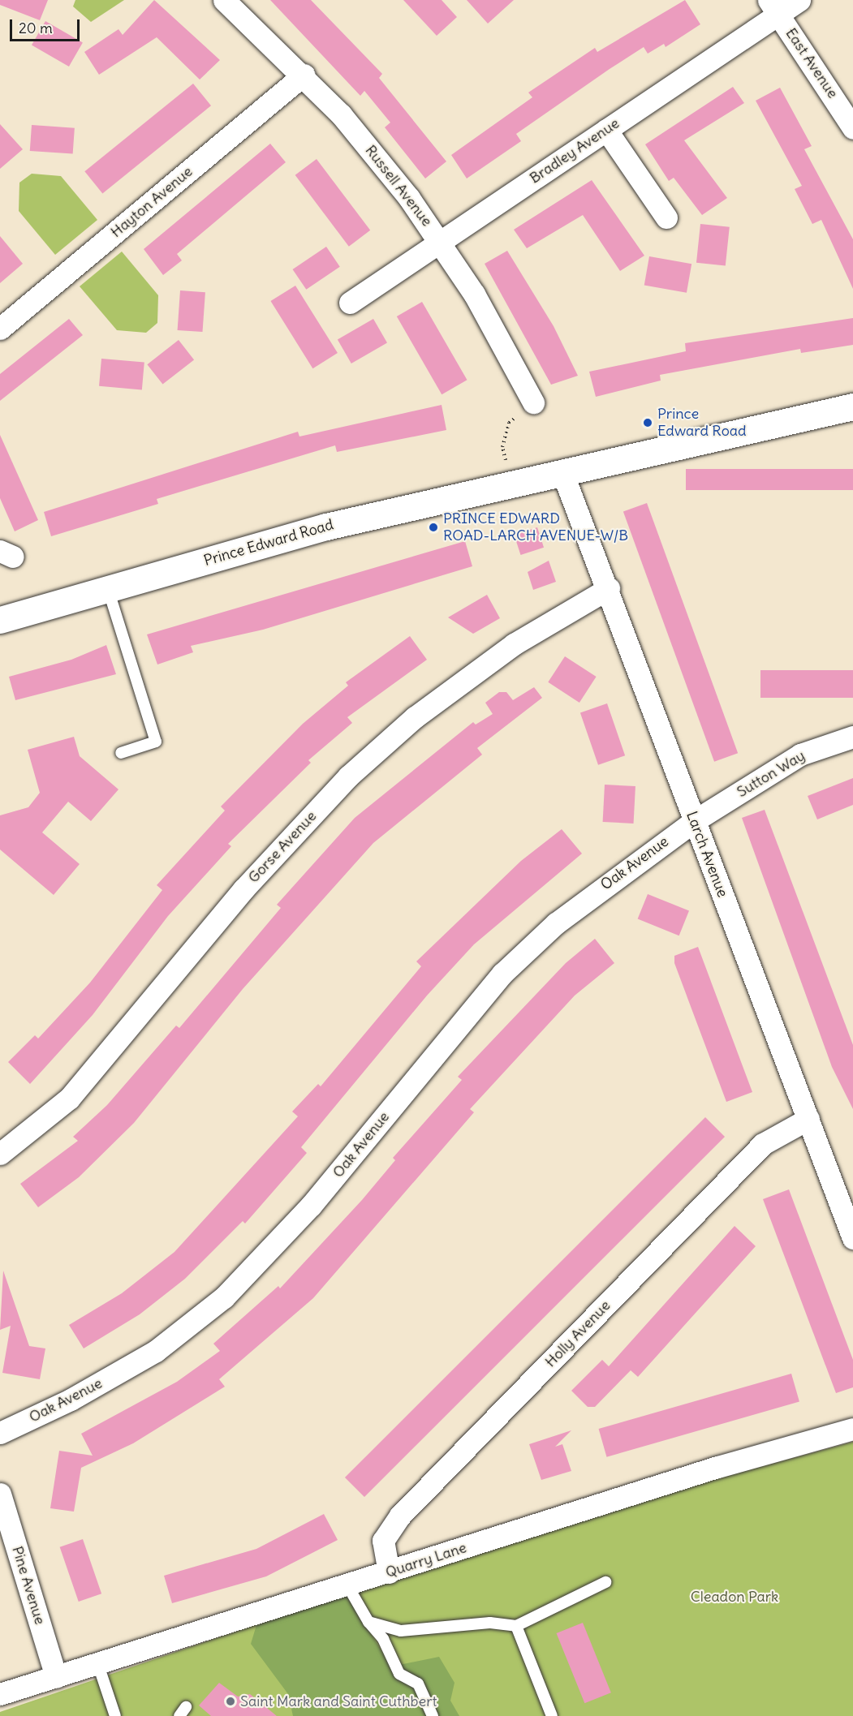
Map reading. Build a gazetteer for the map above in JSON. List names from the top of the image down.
{
  "streets": {
    "main road": ["Prince Edward Road"],
    "street": [
      "East Avenue",
      "Bradley Avenue",
      "Russell Avenue",
      "Hayton Avenue",
      "Sutton Way",
      "Gorse Avenue",
      "Larch Avenue",
      "Oak Avenue",
      "Holly Avenue",
      "Quarry Lane",
      "Pine Avenue"
    ]
  },
  "crossings": [
    ["East Avenue", "Bradley Avenue"],
    ["Bradley Avenue", "Russell Avenue"],
    ["Russell Avenue", "Hayton Avenue"],
    ["Prince Edward Road", "Larch Avenue"],
    ["Sutton Way", "Larch Avenue"],
    ["Sutton Way", "Oak Avenue"],
    ["Gorse Avenue", "Larch Avenue"],
    ["Larch Avenue", "Oak Avenue"],
    ["Larch Avenue", "Holly Avenue"],
    ["Holly Avenue", "Quarry Lane"],
    ["Quarry Lane", "Pine Avenue"]
  ],
  "parks": ["Cleadon Park"],
  "places": ["Prince Edward Road", "PRINCE EDWARD ROAD-LARCH AVENUE-W/B", "Saint Mark and Saint Cuthbert"],
  "scale_bar": "20 m"
}
